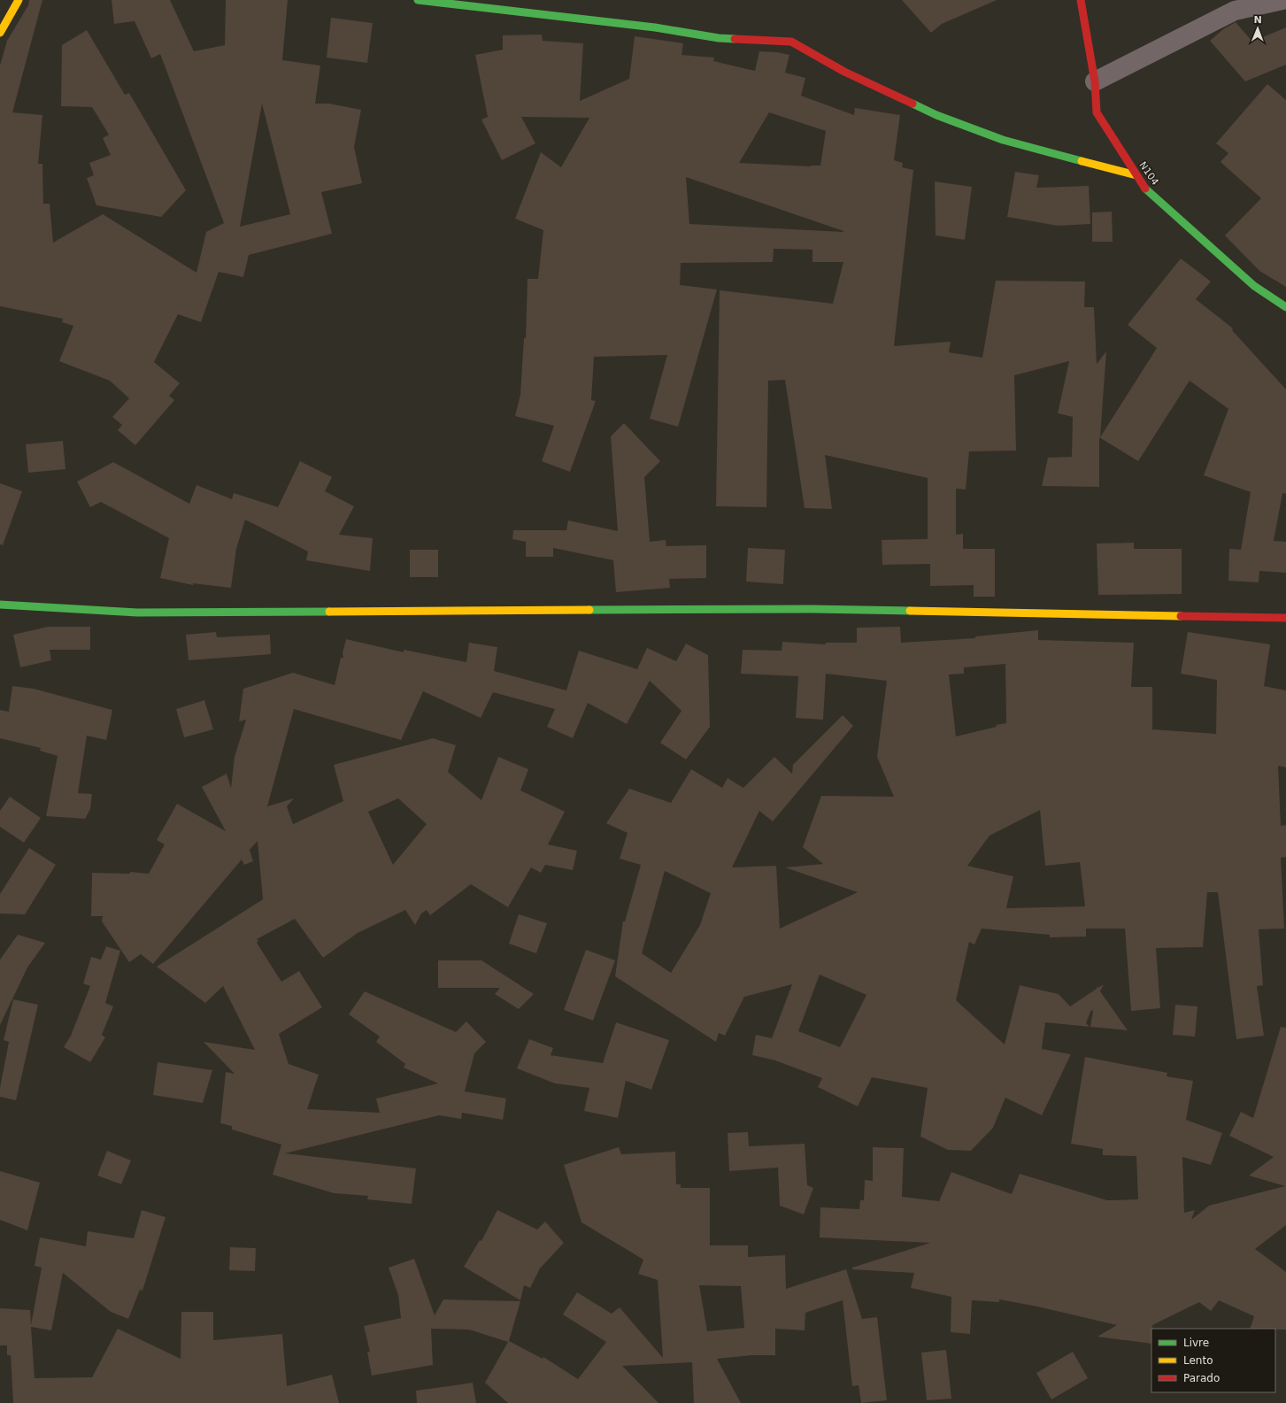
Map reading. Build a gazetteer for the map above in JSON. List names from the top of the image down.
{
  "streets": {
    "street": ["N104"]
  },
  "legend": ["Livre", "Lento", "Parado"],
  "north": "top"
}
